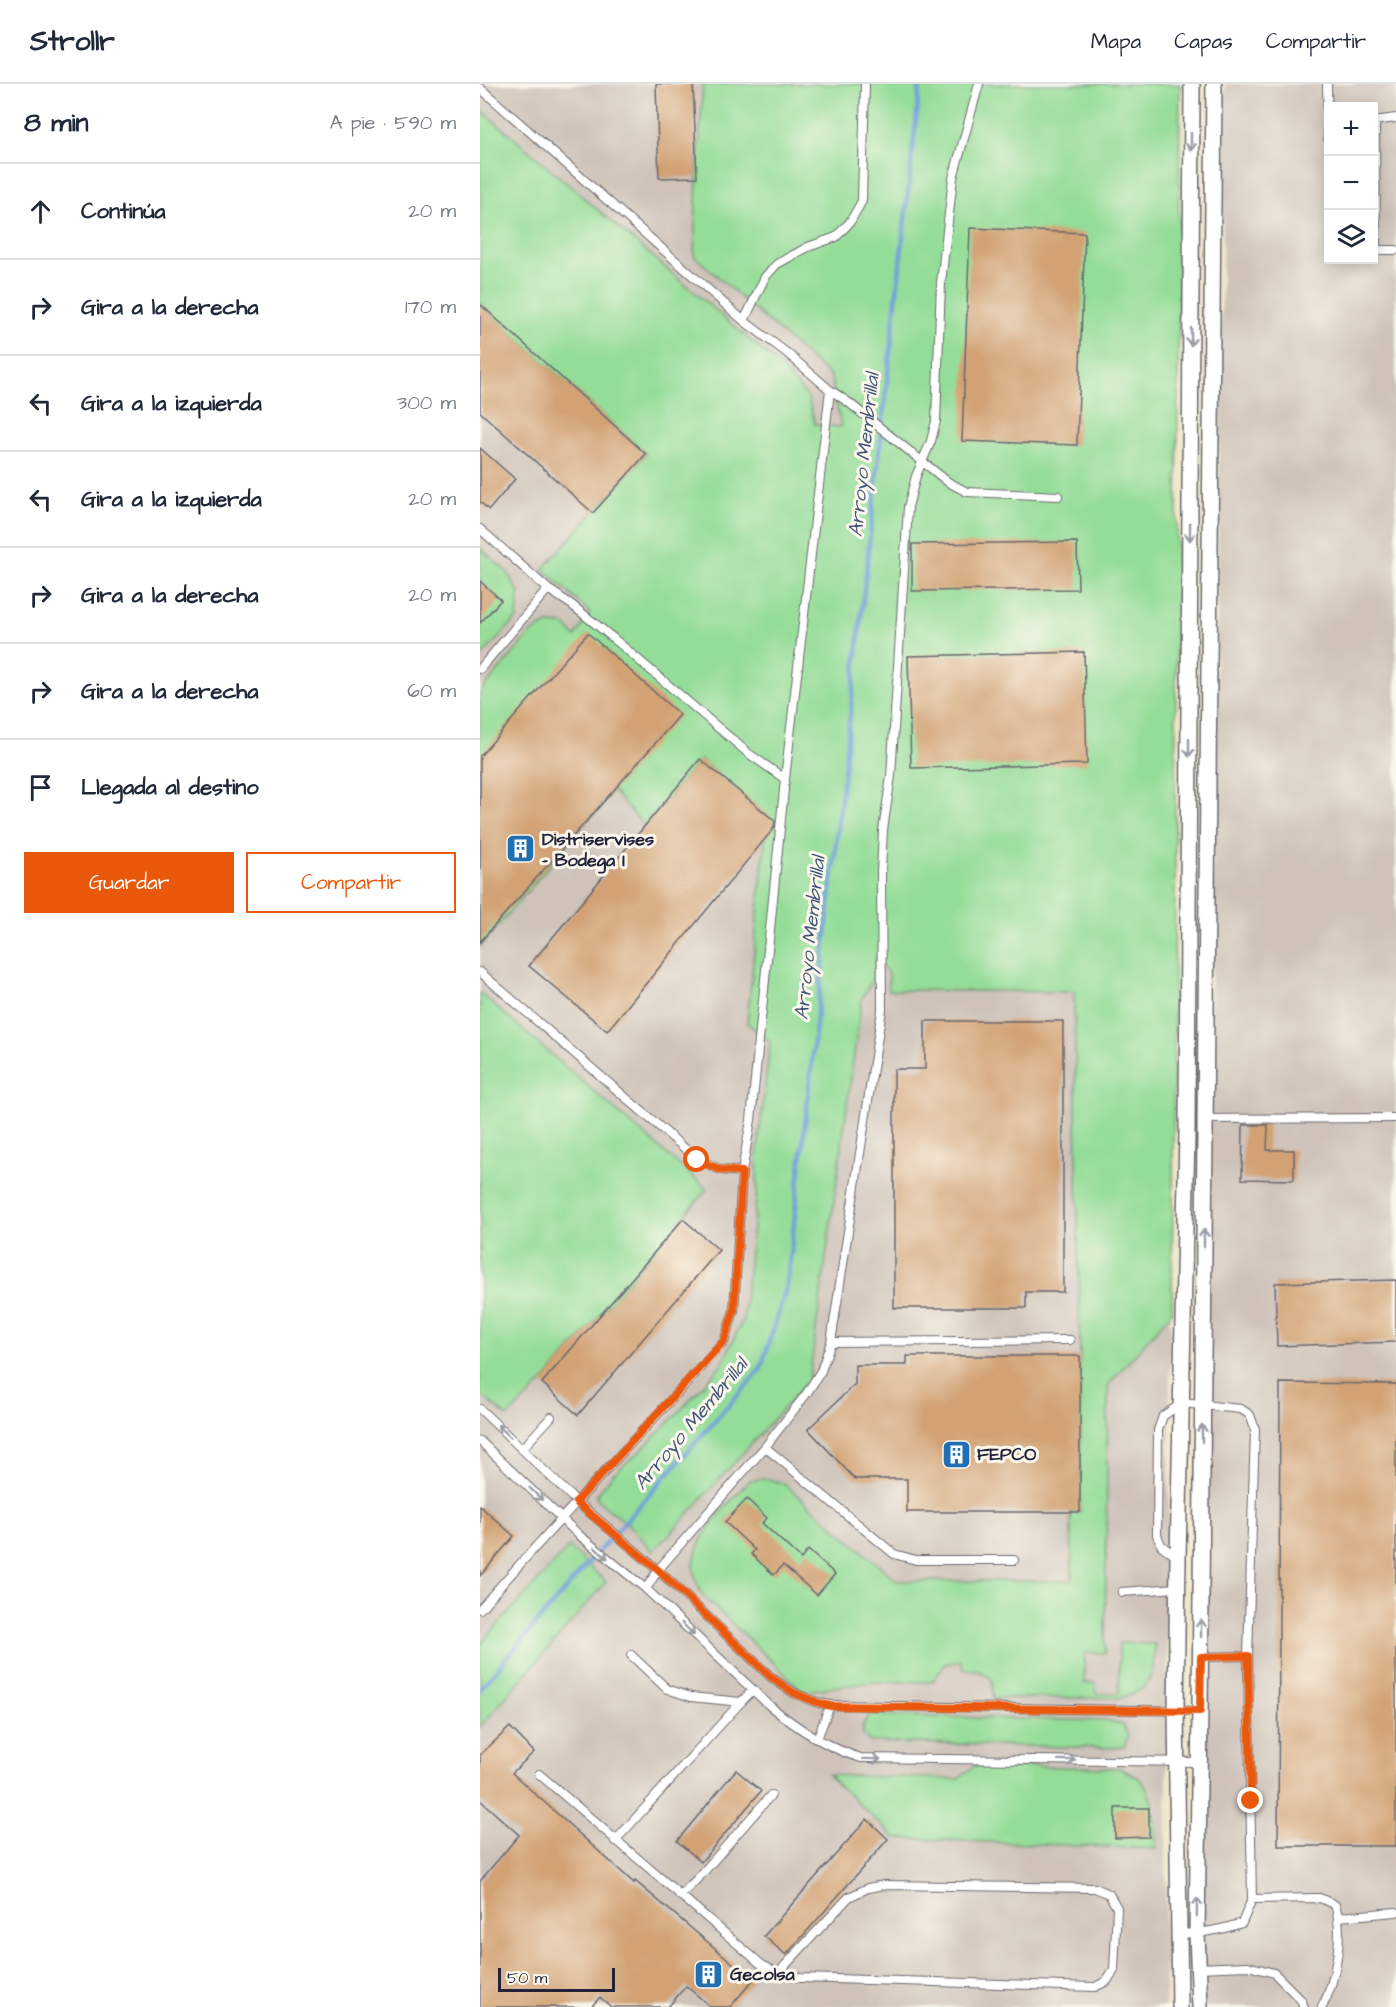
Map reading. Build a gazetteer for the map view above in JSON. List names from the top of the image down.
{
  "water": ["Arroyo Membrillal"],
  "places": {
    "building": ["Distriservises - Bodega I", "FEPCO", "Gecolsa"]
  },
  "scale_bar": "50 m",
  "page": {
    "header": "Strollr",
    "nav": ["Mapa", "Capas", "Compartir"],
    "heading": ["8 min", "A pie · 590 m"],
    "map_buttons": ["+", "−"],
    "list": [
      ["Continúa", "20 m"],
      ["Gira a la derecha", "170 m"],
      ["Gira a la izquierda", "300 m"],
      ["Gira a la izquierda", "20 m"],
      ["Gira a la derecha", "20 m"],
      ["Gira a la derecha", "60 m"],
      "Llegada al destino"
    ],
    "buttons": ["Guardar", "Compartir"],
    "scale": "50 m"
  }
}
